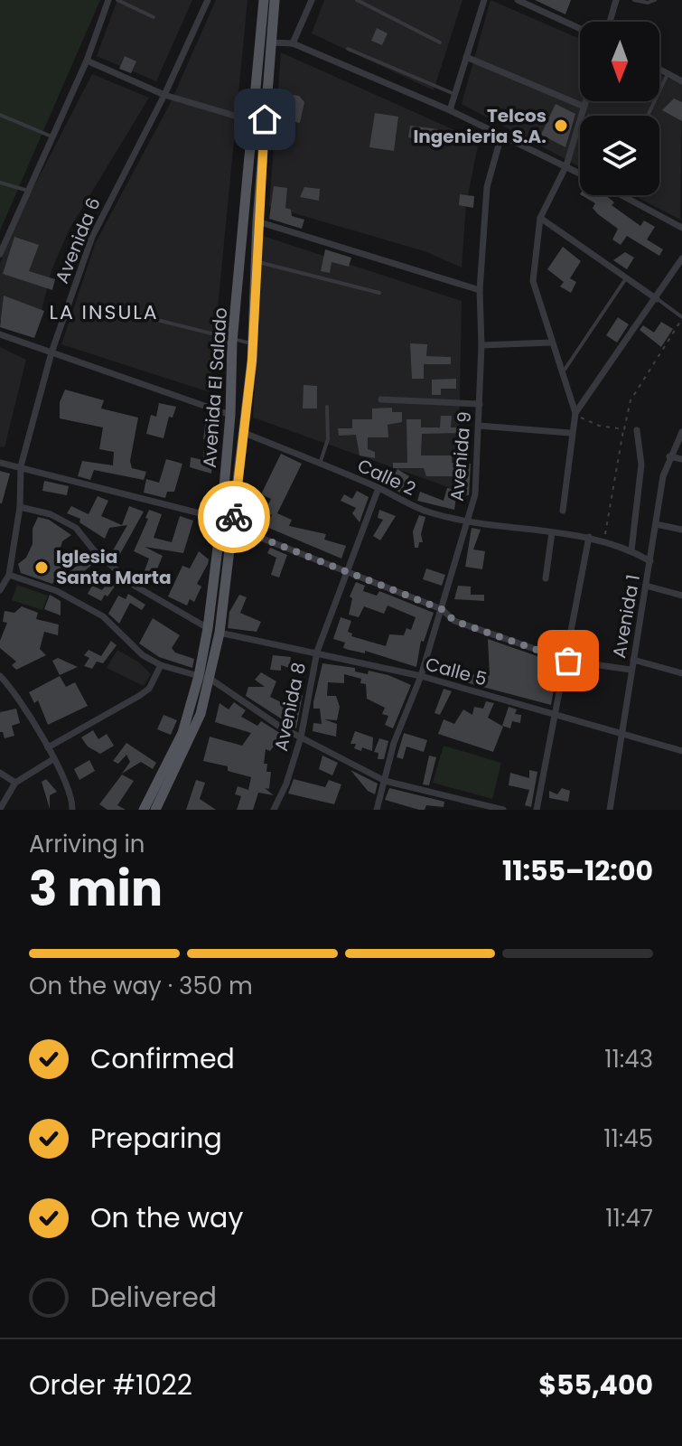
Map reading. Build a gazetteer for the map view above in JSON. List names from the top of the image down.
{
  "streets": {
    "main road": ["Avenida El Salado"],
    "street": [
      "Avenida 6",
      "Avenida 9",
      "Calle 2",
      "Avenida 1",
      "Calle 5",
      "Avenida 8"
    ]
  },
  "crossings": [
    ["Avenida El Salado", "Calle 2"],
    ["Avenida El Salado", "Calle 5"],
    ["Avenida 9", "Calle 2"],
    ["Avenida 9", "Calle 5"],
    ["Calle 2", "Avenida 1"],
    ["Calle 2", "Avenida 8"],
    ["Avenida 1", "Calle 5"],
    ["Calle 5", "Avenida 8"]
  ],
  "districts": ["LA INSULA"],
  "places": ["Telcos Ingenieria S.A.", "Iglesia Santa Marta"],
  "north": "bottom",
  "page": {
    "heading": ["3 min", "Arriving in", "11:55–12:00"],
    "panel": ["Order #1022", "$55,400"],
    "bar": "On the way · 350 m",
    "list": [
      ["Confirmed", "11:43"],
      ["Preparing", "11:45"],
      ["On the way", "11:47"],
      "Delivered"
    ]
  }
}
